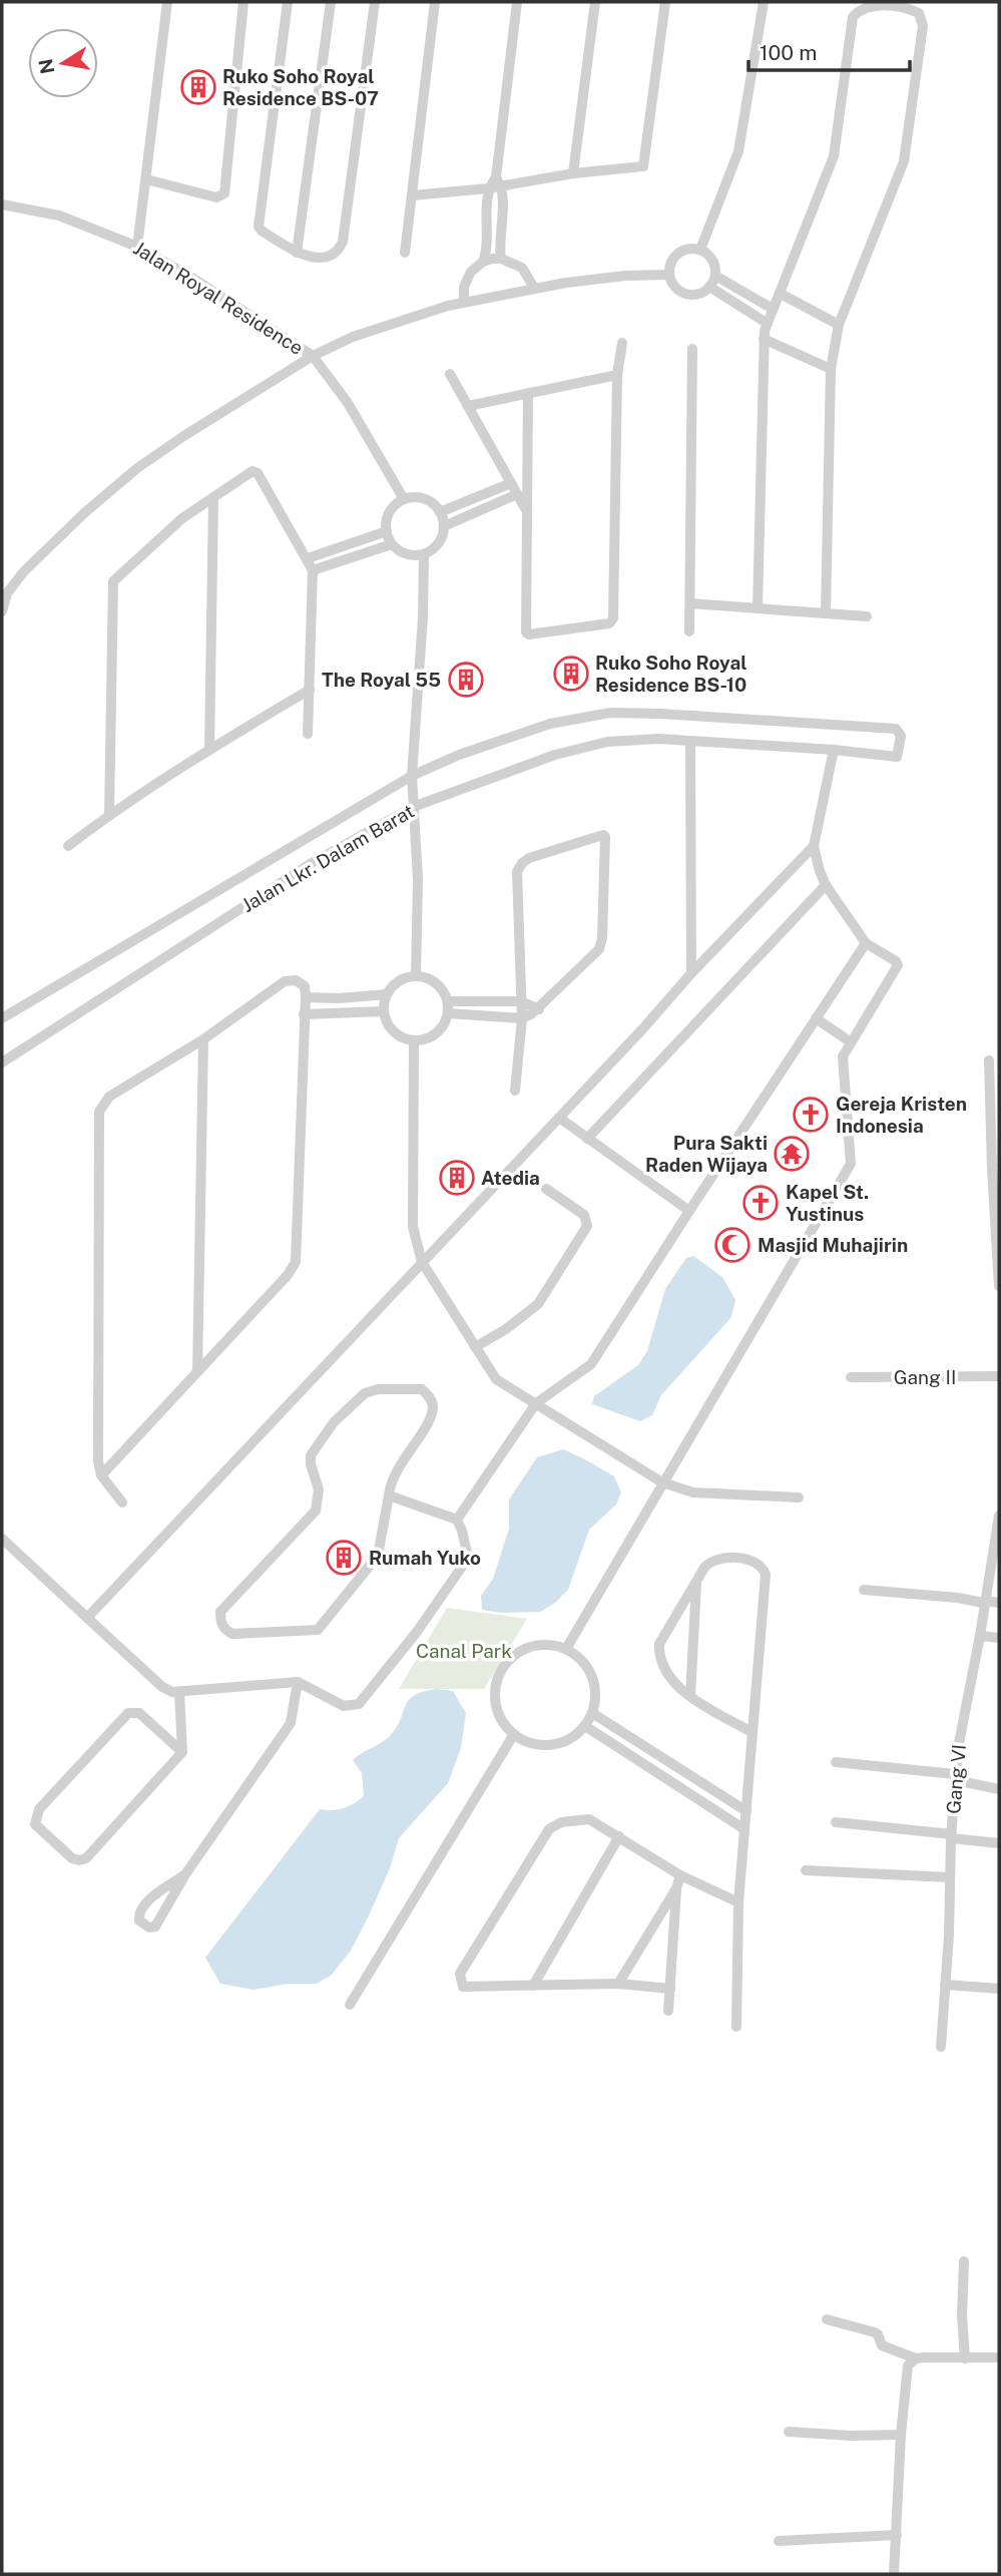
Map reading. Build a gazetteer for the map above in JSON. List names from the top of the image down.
{
  "streets": {
    "street": [
      "Jalan Royal Residence",
      "Jalan Lkr. Dalam Barat",
      "Gang II",
      "Gang VI"
    ]
  },
  "parks": ["Canal Park"],
  "places": {
    "building": [
      "Ruko Soho Royal Residence BS-07",
      "Ruko Soho Royal Residence BS-10",
      "The Royal 55",
      "Atedia",
      "Rumah Yuko"
    ],
    "church": ["Gereja Kristen Indonesia", "Kapel St. Yustinus"],
    "temple": ["Pura Sakti Raden Wijaya"],
    "mosque": ["Masjid Muhajirin"]
  },
  "scale_bar": "100 m",
  "north": "left"
}
